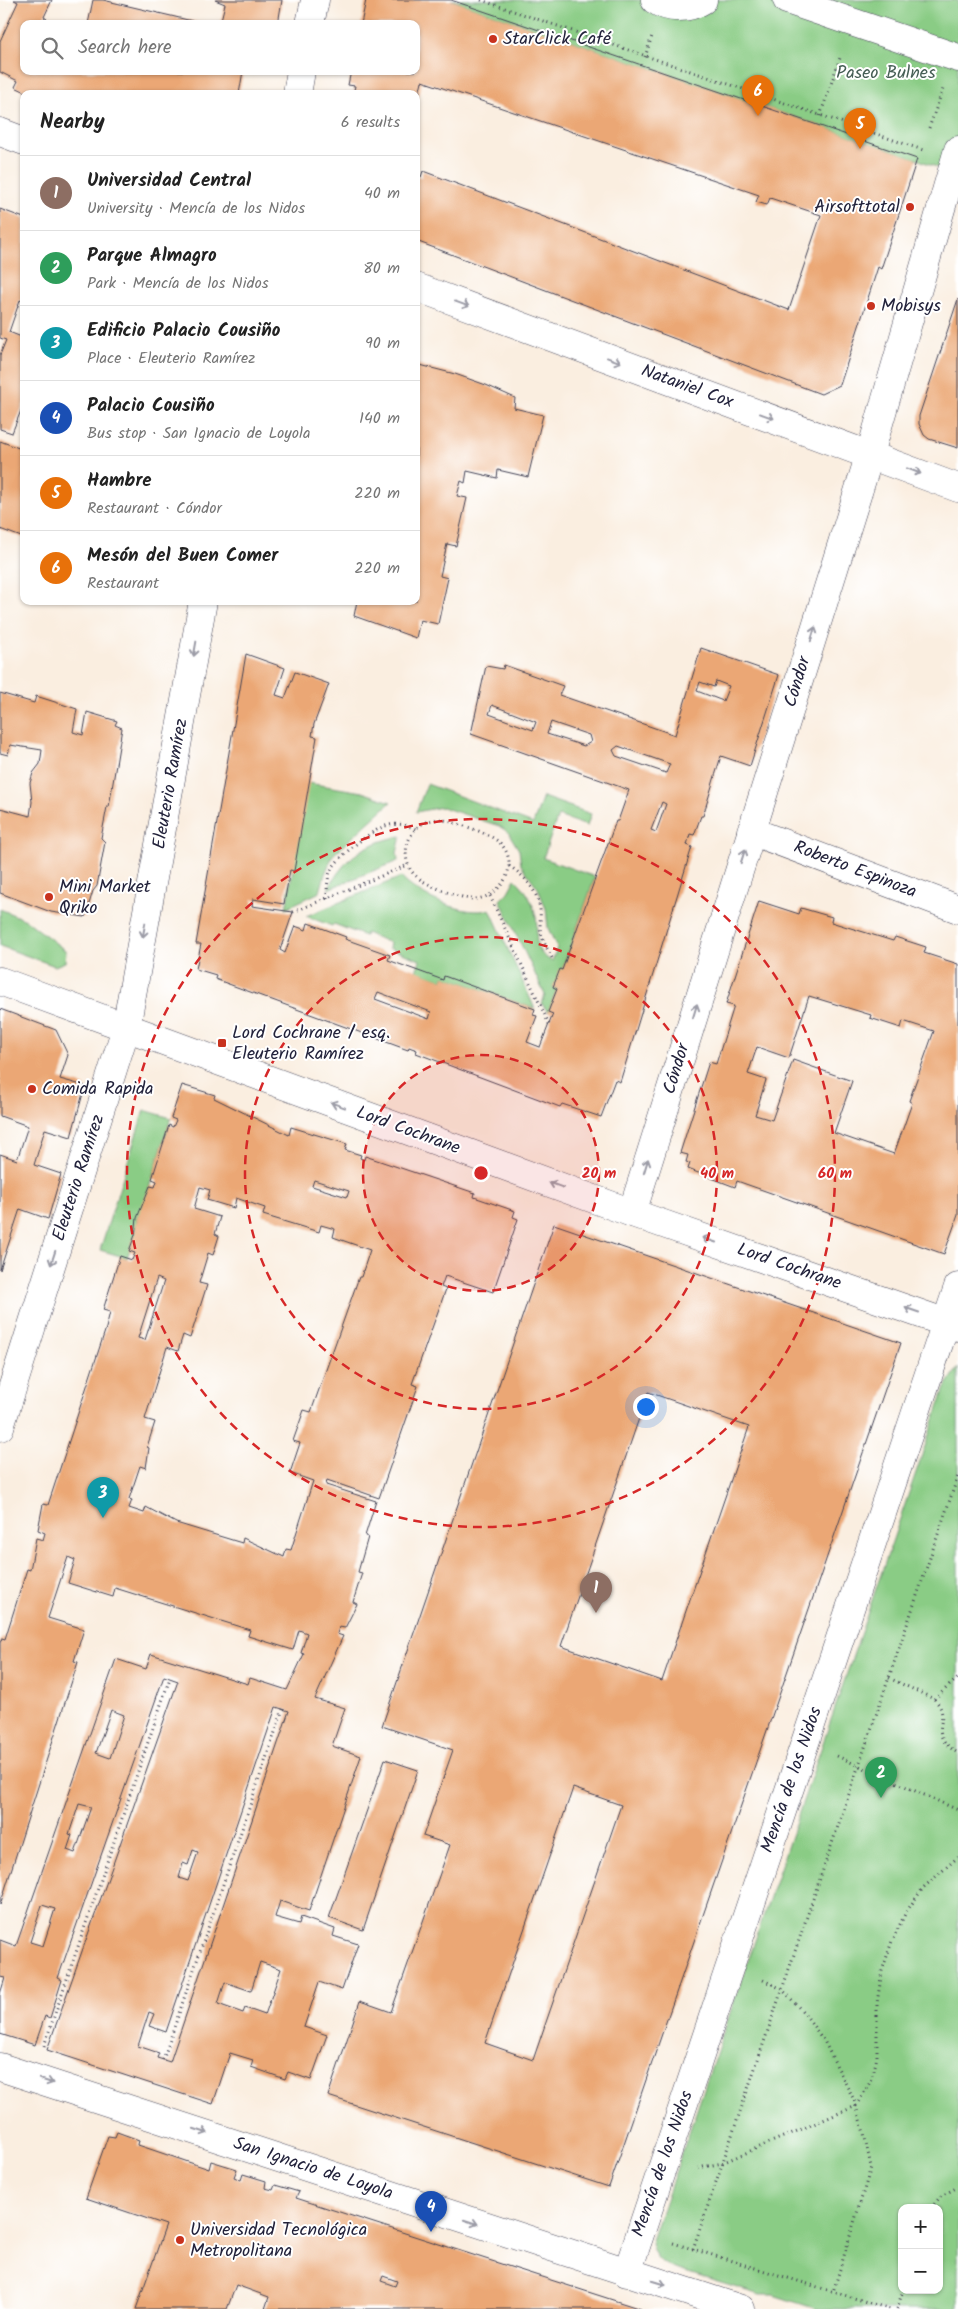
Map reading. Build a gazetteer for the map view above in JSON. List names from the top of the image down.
{
  "streets": {
    "street": [
      "Nataniel Cox",
      "Cóndor",
      "Eleuterio Ramírez",
      "Roberto Espinoza",
      "Lord Cochrane",
      "Mencía de los Nidos",
      "San Ignacio de Loyola"
    ]
  },
  "crossings": [
    ["Nataniel Cox", "Cóndor"],
    ["Cóndor", "Roberto Espinoza"],
    ["Cóndor", "Lord Cochrane"],
    ["Eleuterio Ramírez", "Lord Cochrane"],
    ["Lord Cochrane", "Mencía de los Nidos"],
    ["Mencía de los Nidos", "San Ignacio de Loyola"]
  ],
  "one_way": [
    "Nataniel Cox",
    "Cóndor",
    "Eleuterio Ramírez",
    "Lord Cochrane",
    "San Ignacio de Loyola"
  ],
  "parks": ["Paseo Bulnes"],
  "places": {
    "other": [
      "StarClick Café",
      "Airsofttotal",
      "Mobisys",
      "Mini Market Qriko",
      "Comida Rapida",
      "Universidad Tecnológica Metropolitana"
    ],
    "transit": ["Lord Cochrane / esq. Eleuterio Ramírez"]
  },
  "page": {
    "search": "Search here",
    "pins": [
      "6",
      "5",
      "3",
      "1",
      "2",
      "4"
    ],
    "heading": ["Nearby", "6 results"],
    "list": [
      {
        "mark": "1",
        "name": "Universidad Central",
        "note": "University · Mencía de los Nidos",
        "value": "40 m"
      },
      {
        "mark": "2",
        "name": "Parque Almagro",
        "note": "Park · Mencía de los Nidos",
        "value": "80 m"
      },
      {
        "mark": "3",
        "name": "Edificio Palacio Cousiño",
        "note": "Place · Eleuterio Ramírez",
        "value": "90 m"
      },
      {
        "mark": "4",
        "name": "Palacio Cousiño",
        "note": "Bus stop · San Ignacio de Loyola",
        "value": "140 m"
      },
      {
        "mark": "5",
        "name": "Hambre",
        "note": "Restaurant · Cóndor",
        "value": "220 m"
      },
      {
        "mark": "6",
        "name": "Mesón del Buen Comer",
        "note": "Restaurant",
        "value": "220 m"
      }
    ],
    "map_buttons": ["+", "−"]
  },
  "rings": ["20 m", "40 m", "60 m"]
}
